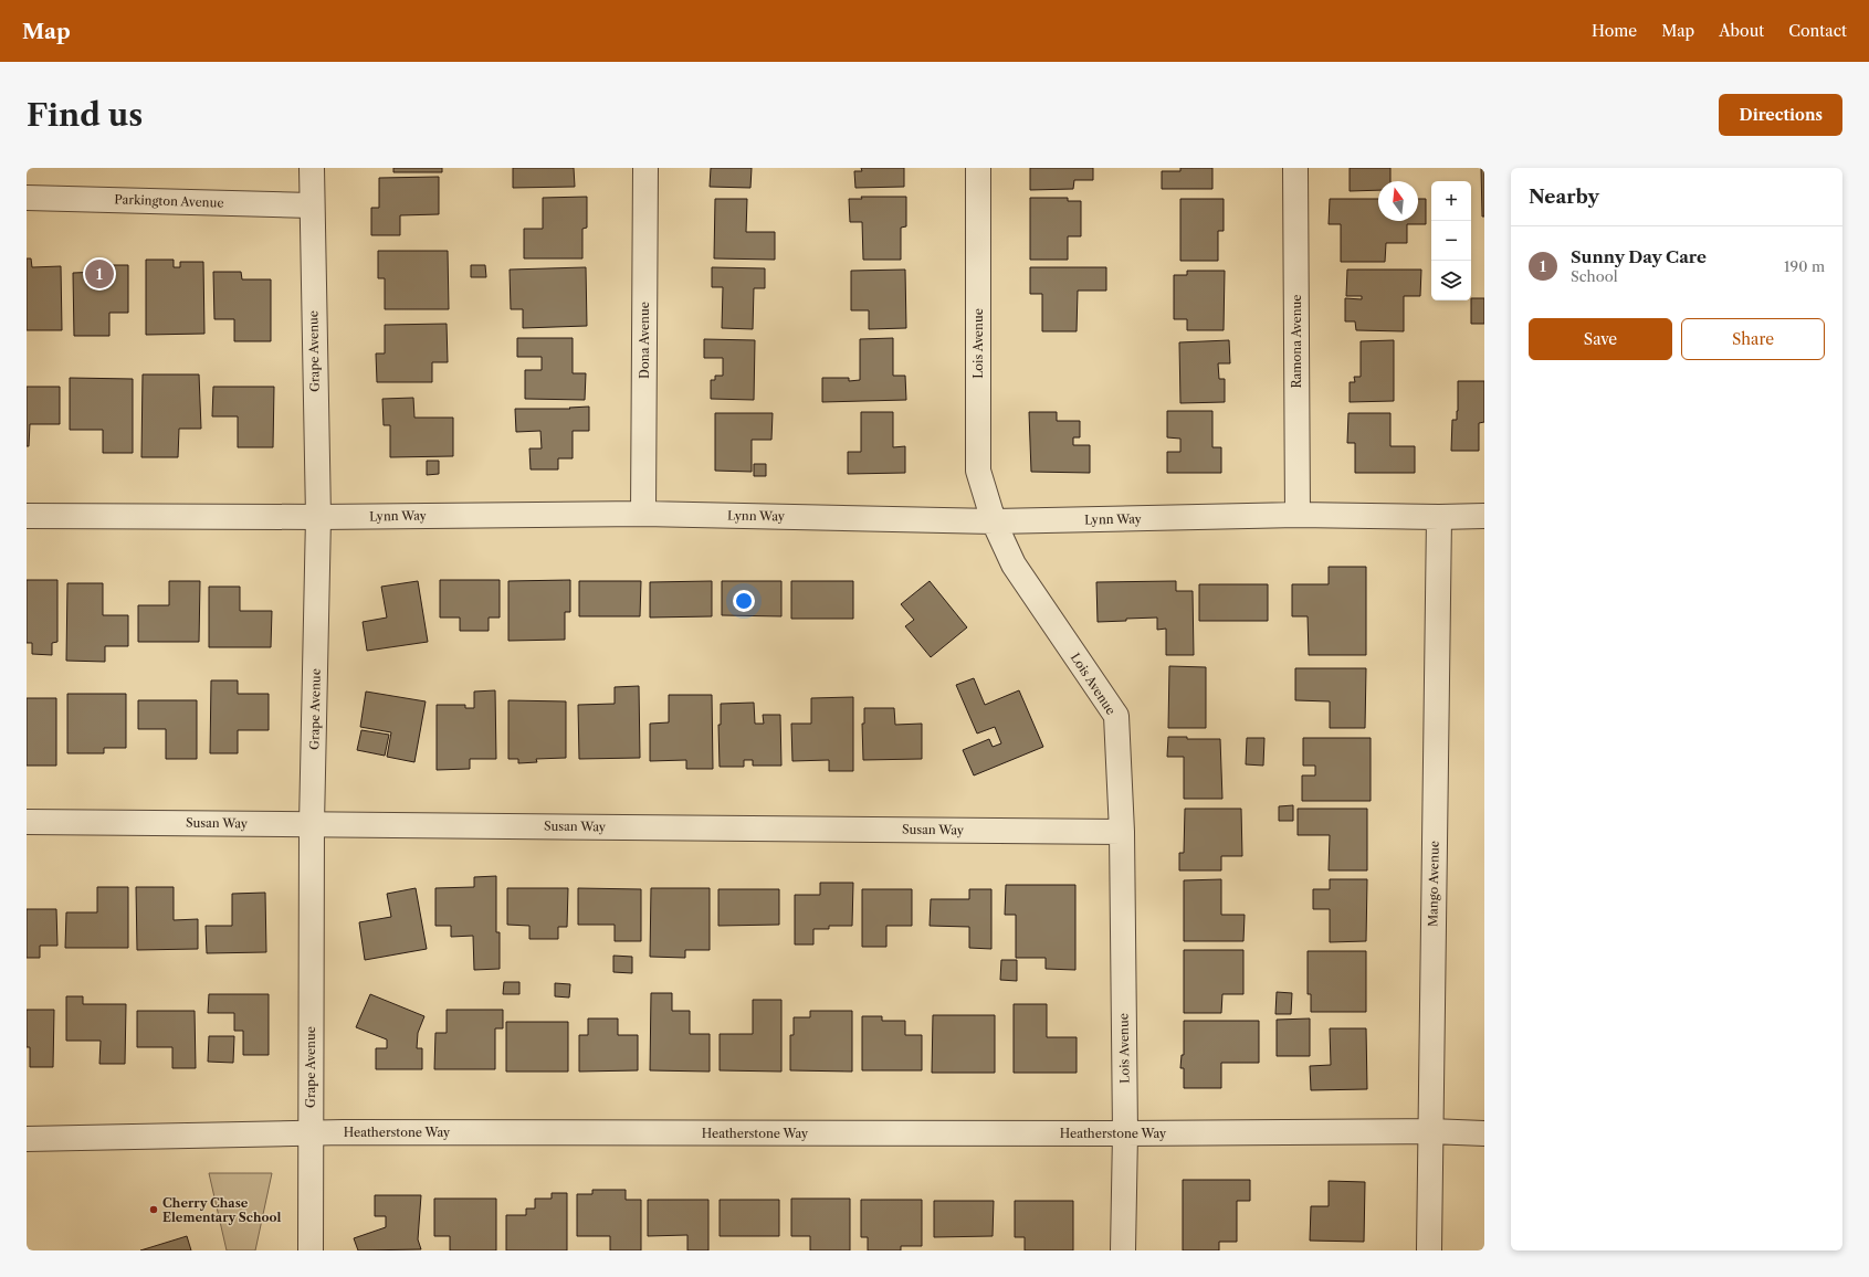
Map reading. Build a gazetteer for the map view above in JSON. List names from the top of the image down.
{
  "streets": {
    "street": [
      "Parkington Avenue",
      "Dona Avenue",
      "Ramona Avenue",
      "Lois Avenue",
      "Grape Avenue",
      "Lynn Way",
      "Susan Way",
      "Mango Avenue",
      "Heatherstone Way"
    ]
  },
  "crossings": [
    ["Parkington Avenue", "Grape Avenue"],
    ["Dona Avenue", "Lynn Way"],
    ["Ramona Avenue", "Lynn Way"],
    ["Lois Avenue", "Lynn Way"],
    ["Lois Avenue", "Susan Way"],
    ["Lois Avenue", "Heatherstone Way"],
    ["Grape Avenue", "Lynn Way"],
    ["Grape Avenue", "Susan Way"],
    ["Grape Avenue", "Heatherstone Way"],
    ["Lynn Way", "Mango Avenue"],
    ["Mango Avenue", "Heatherstone Way"]
  ],
  "places": ["Cherry Chase Elementary School"],
  "north": "top",
  "page": {
    "header": "Map",
    "nav": [
      "Home",
      "Map",
      "About",
      "Contact"
    ],
    "buttons": [
      "Directions",
      ["Save", "Share"]
    ],
    "title": "Find us",
    "heading": "Nearby",
    "map_buttons": ["+", "−"],
    "list": [
      {
        "mark": "1",
        "name": "Sunny Day Care",
        "note": "School",
        "value": "190 m"
      }
    ],
    "pins": "1"
  }
}
